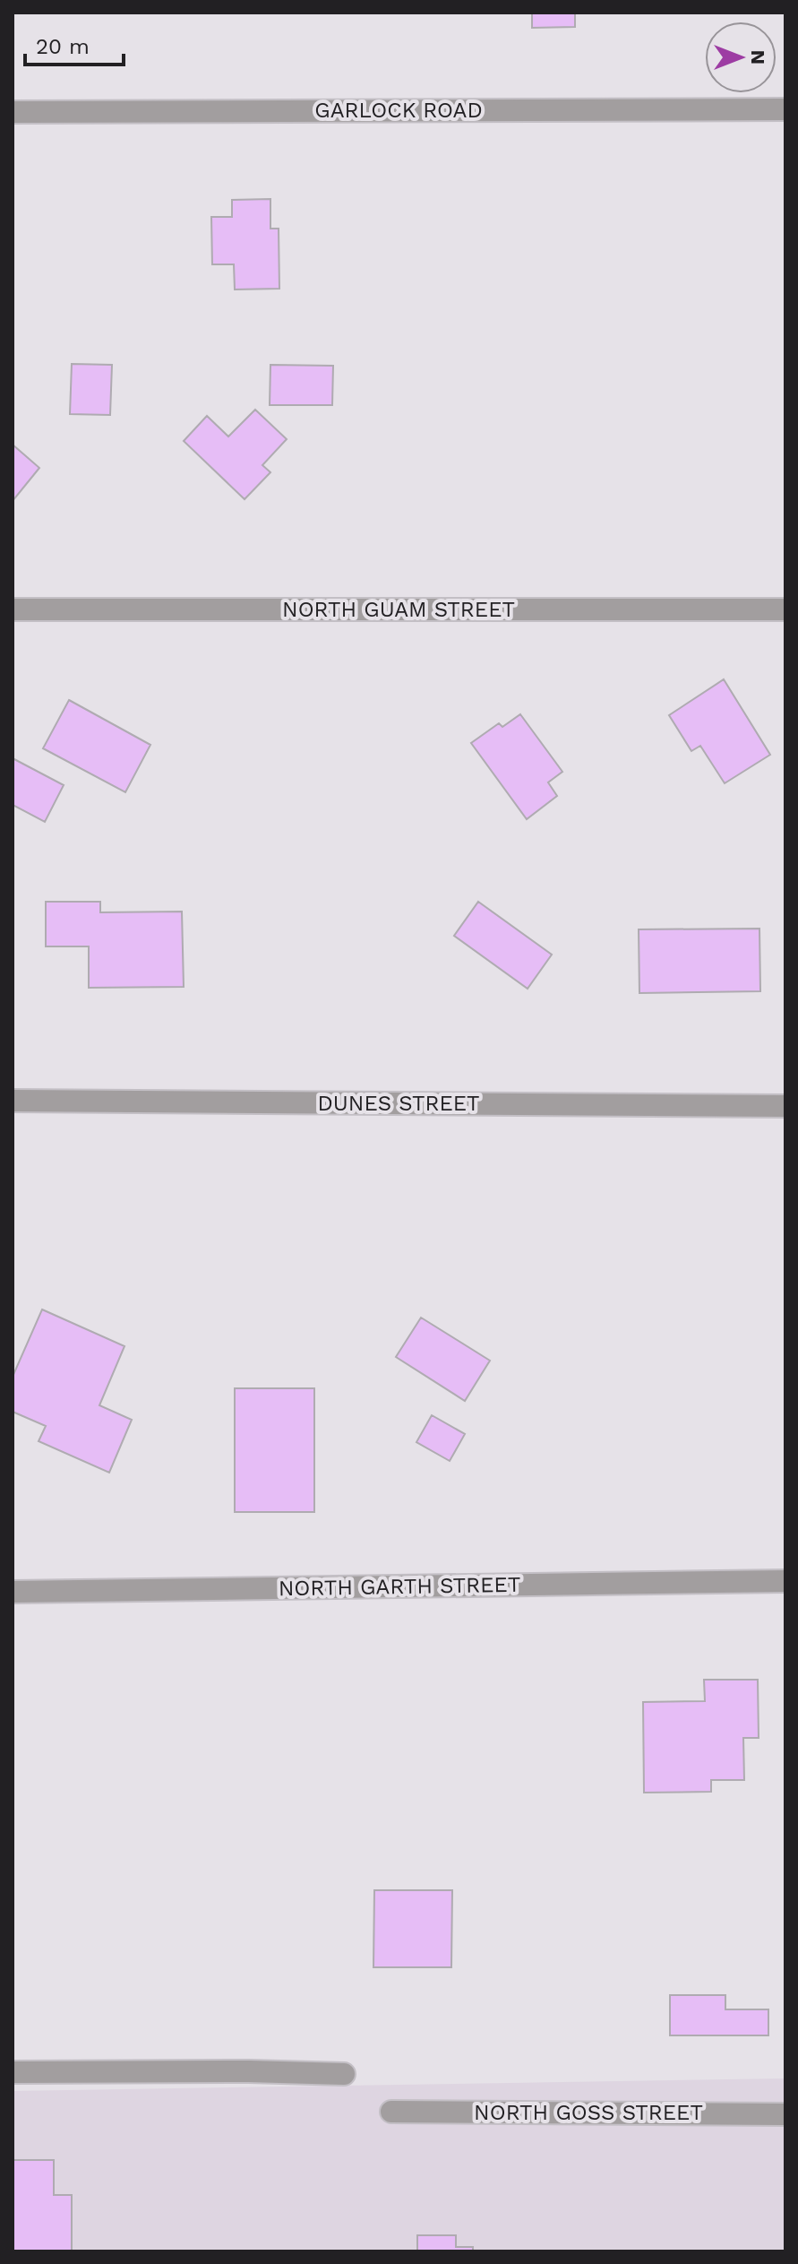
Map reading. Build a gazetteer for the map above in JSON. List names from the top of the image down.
{
  "streets": {
    "street": [
      "GARLOCK ROAD",
      "NORTH GUAM STREET",
      "DUNES STREET",
      "NORTH GARTH STREET",
      "NORTH GOSS STREET"
    ]
  },
  "scale_bar": "20 m",
  "north": "right"
}
